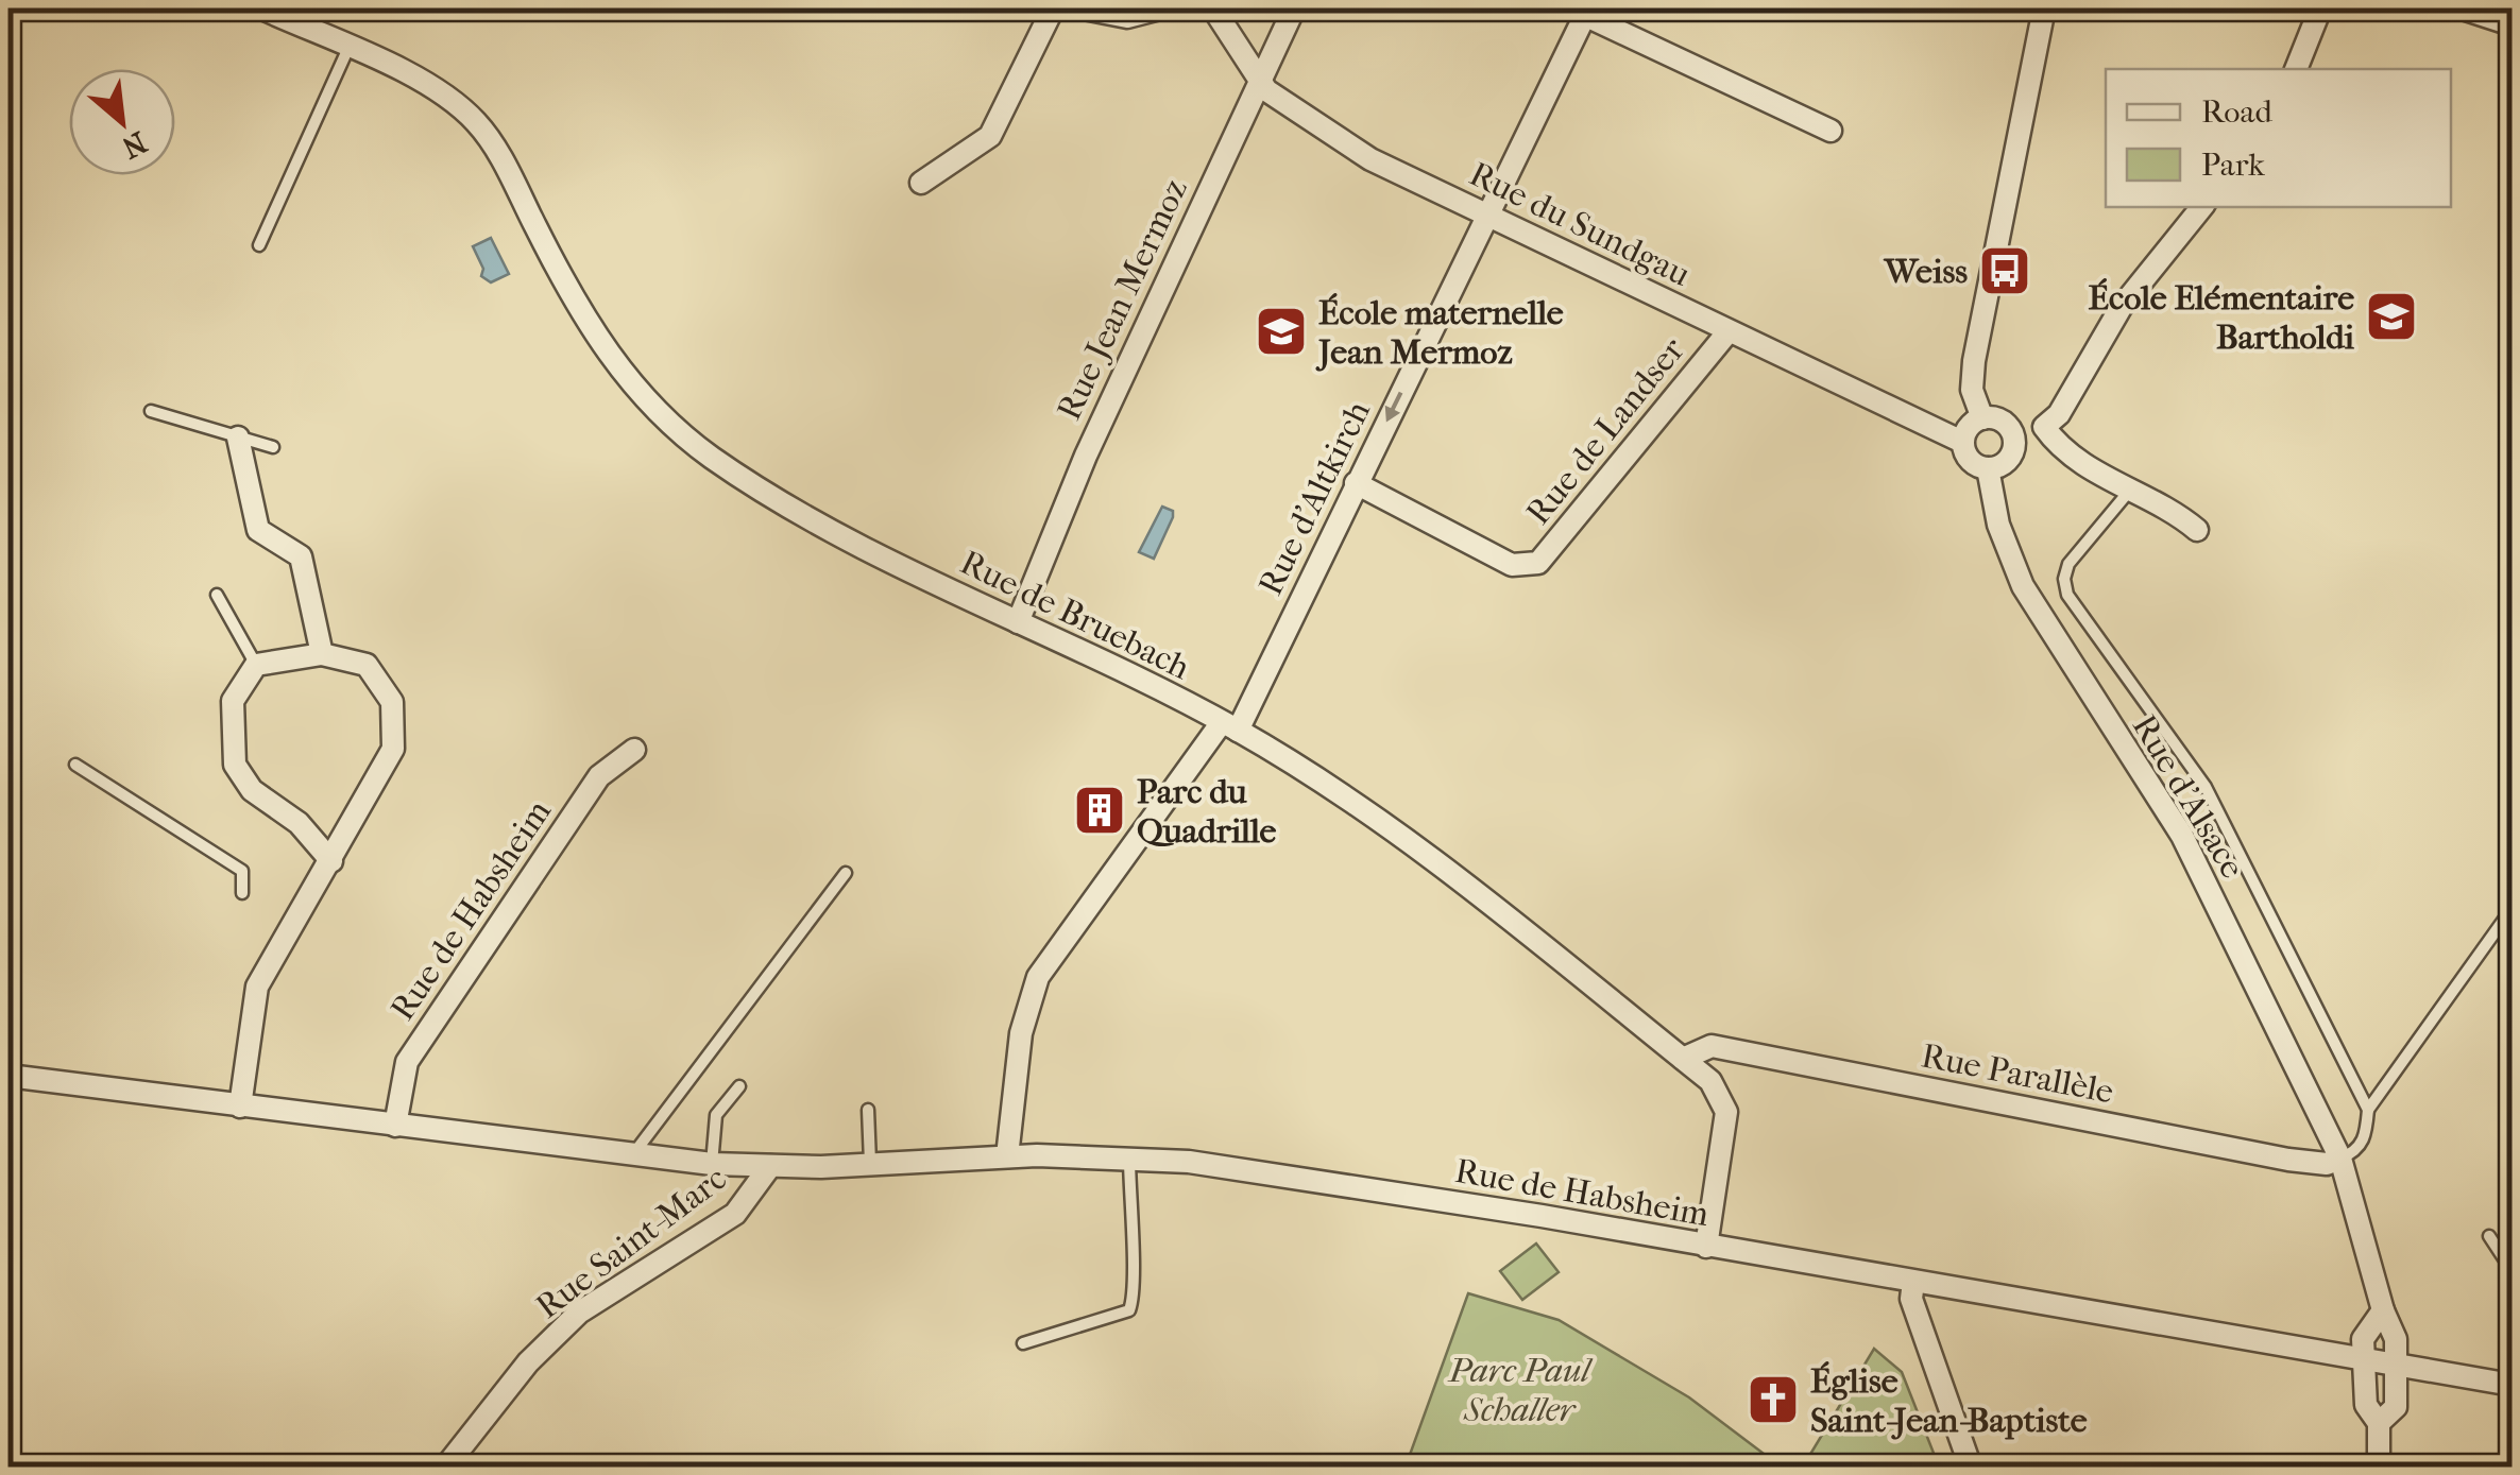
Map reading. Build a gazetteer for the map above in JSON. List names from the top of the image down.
{
  "streets": {
    "street": [
      "Rue du Sundgau",
      "Rue Jean Mermoz",
      "Rue de Landser",
      "Rue d'Altkirch",
      "Rue de Bruebach",
      "Rue d'Alsace",
      "Rue de Habsheim",
      "Rue Parallèle",
      "Rue Saint-Marc"
    ]
  },
  "crossings": [
    ["Rue du Sundgau", "Rue Jean Mermoz"],
    ["Rue du Sundgau", "Rue de Landser"],
    ["Rue du Sundgau", "Rue d'Altkirch"],
    ["Rue du Sundgau", "Rue d'Alsace"],
    ["Rue Jean Mermoz", "Rue de Bruebach"],
    ["Rue de Landser", "Rue d'Altkirch"],
    ["Rue d'Altkirch", "Rue de Bruebach"],
    ["Rue d'Altkirch", "Rue de Habsheim"],
    ["Rue de Bruebach", "Rue de Habsheim"],
    ["Rue de Bruebach", "Rue Parallèle"],
    ["Rue d'Alsace", "Rue de Habsheim"],
    ["Rue d'Alsace", "Rue Parallèle"],
    ["Rue de Habsheim", "Rue Saint-Marc"]
  ],
  "parks": ["Parc Paul Schaller"],
  "places": {
    "bus stop": ["Weiss"],
    "school or university": ["École Elémentaire Bartholdi", "École maternelle Jean Mermoz"],
    "building": ["Parc du Quadrille"],
    "church": ["Église Saint-Jean-Baptiste"]
  },
  "legend": ["Road", "Park"],
  "north": "bottom right"
}
